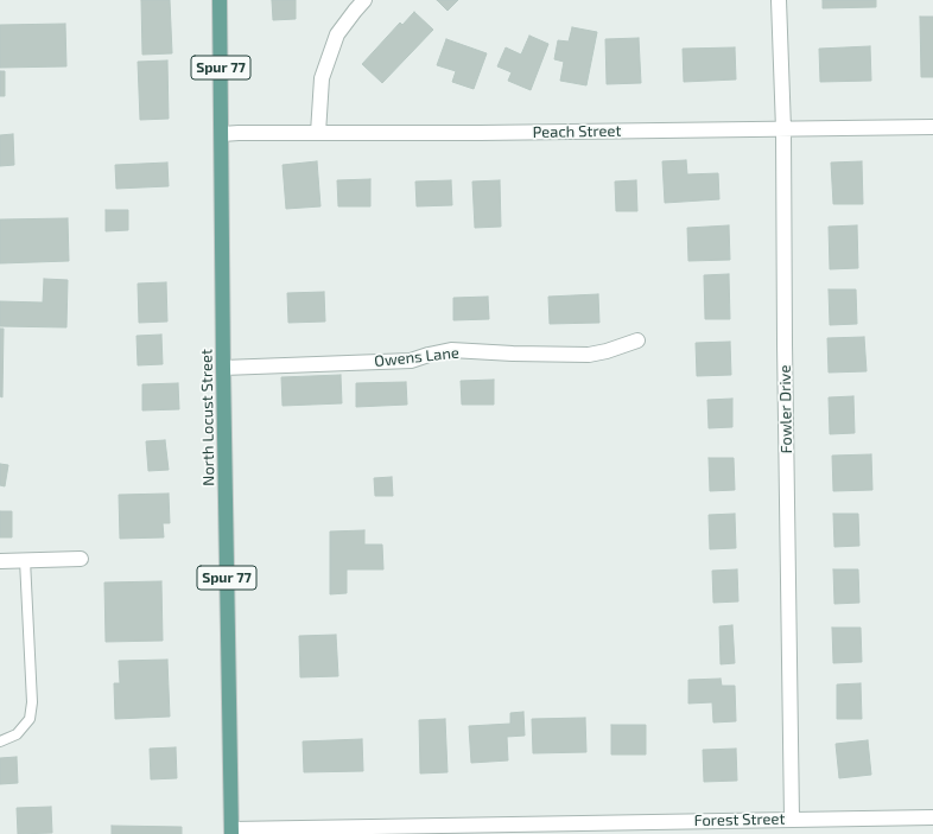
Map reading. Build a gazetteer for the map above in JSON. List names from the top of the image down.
{
  "streets": {
    "main road": ["Spur 77", "North Locust Street"],
    "street": [
      "Peach Street",
      "Owens Lane",
      "Fowler Drive",
      "Forest Street"
    ]
  },
  "crossings": [
    ["Peach Street", "Fowler Drive"],
    ["Peach Street", "North Locust Street"],
    ["Owens Lane", "North Locust Street"],
    ["Fowler Drive", "Forest Street"],
    ["North Locust Street", "Forest Street"]
  ]
}
